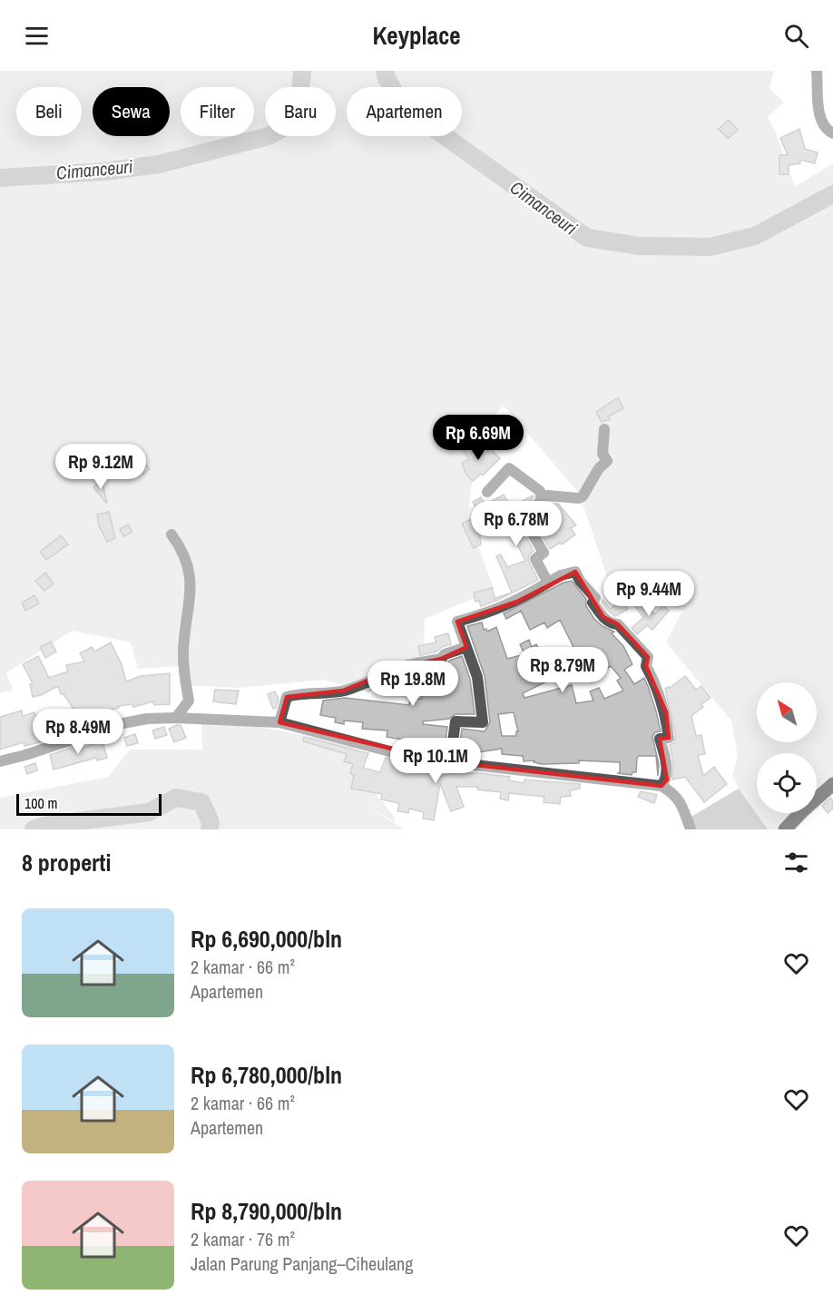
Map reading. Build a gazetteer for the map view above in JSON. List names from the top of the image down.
{
  "water": ["Cimanceuri"],
  "scale_bar": "100 m",
  "north": "top left",
  "page": {
    "header": "Keyplace",
    "chip": [
      "Beli",
      "Sewa",
      "Filter",
      "Baru",
      "Apartemen"
    ],
    "price": [
      "Rp 6.69M",
      "Rp 9.12M",
      "Rp 6.78M",
      "Rp 9.44M",
      "Rp 8.79M",
      "Rp 19.8M",
      "Rp 8.49M",
      "Rp 10.1M"
    ],
    "scale": "100 m",
    "heading": "8 properti",
    "list": [
      {
        "name": "Rp 6,690,000/bln",
        "note": "2 kamar · 66 m² · Apartemen"
      },
      {
        "name": "Rp 6,780,000/bln",
        "note": "2 kamar · 66 m² · Apartemen"
      },
      {
        "name": "Rp 8,790,000/bln",
        "note": "2 kamar · 76 m² · Jalan Parung Panjang–Ciheulang"
      }
    ]
  }
}
